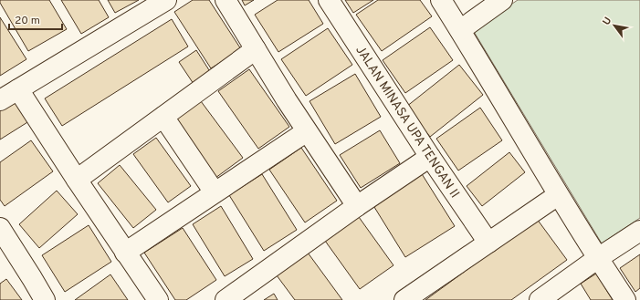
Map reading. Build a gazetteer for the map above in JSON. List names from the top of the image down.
{
  "streets": {
    "street": ["JALAN MINASA UPA TENGAN II"]
  },
  "scale_bar": "20 m",
  "north": "top left"
}
